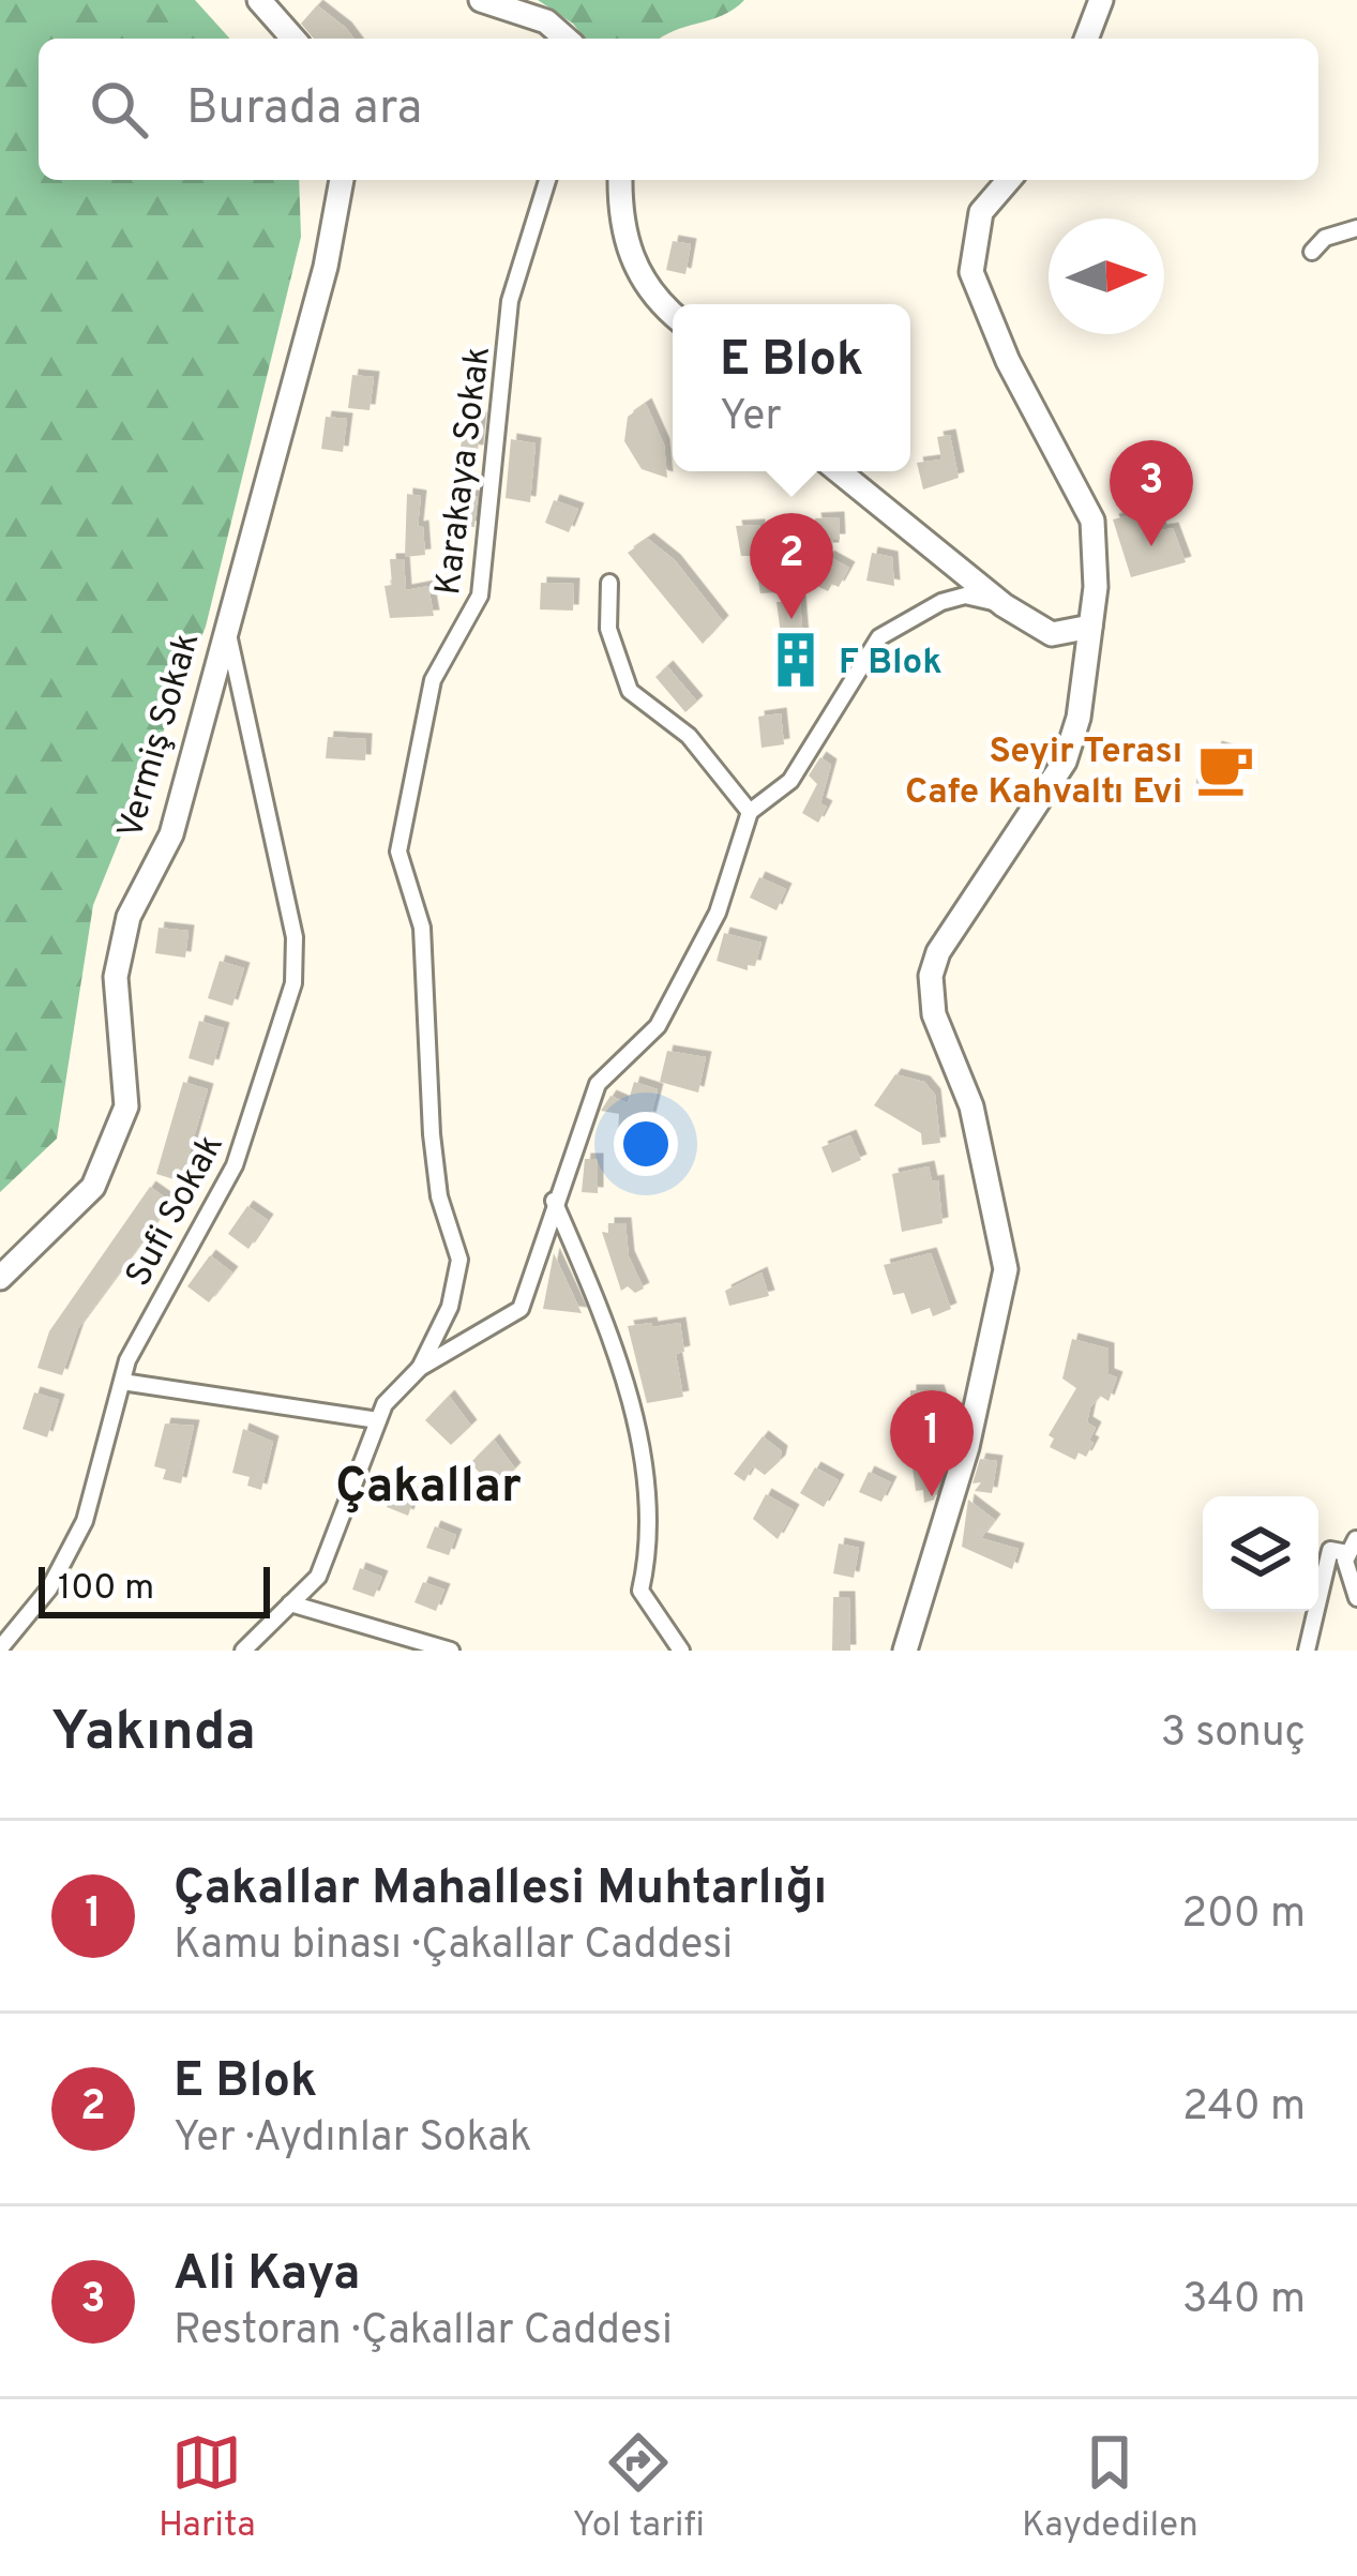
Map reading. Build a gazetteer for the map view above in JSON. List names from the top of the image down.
{
  "streets": {
    "street": ["Karakaya Sokak", "Vermiş Sokak", "Sufi Sokak"]
  },
  "crossings": [
    ["Vermiş Sokak", "Sufi Sokak"]
  ],
  "districts": ["Çakallar"],
  "places": {
    "building": ["F Blok"],
    "cafe": ["Seyir Terası Cafe Kahvaltı Evi"]
  },
  "scale_bar": "100 m",
  "north": "right",
  "page": {
    "search": "Burada ara",
    "popup": ["E Blok", "Yer"],
    "pins": ["3", "2", "1"],
    "scale": "100 m",
    "heading": ["Yakında", "3 sonuç"],
    "list": [
      {
        "mark": "1",
        "name": "Çakallar Mahallesi Muhtarlığı",
        "note": "Kamu binası · Çakallar Caddesi",
        "value": "200 m"
      },
      {
        "mark": "2",
        "name": "E Blok",
        "note": "Yer · Aydınlar Sokak",
        "value": "240 m"
      },
      {
        "mark": "3",
        "name": "Ali Kaya",
        "note": "Restoran · Çakallar Caddesi",
        "value": "340 m"
      }
    ],
    "nav": ["Harita", "Yol tarifi", "Kaydedilen"]
  }
}
